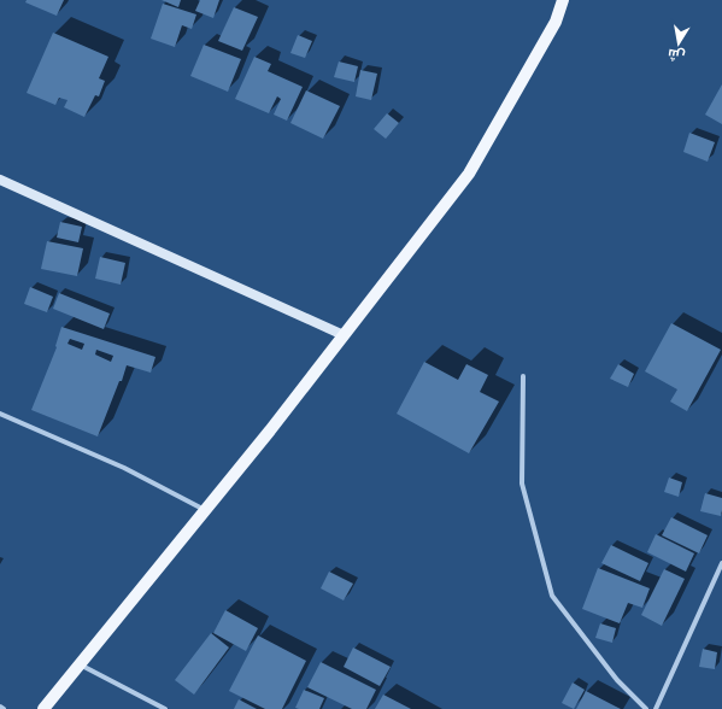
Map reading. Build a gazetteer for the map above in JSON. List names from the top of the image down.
{
  "north": "bottom"
}
